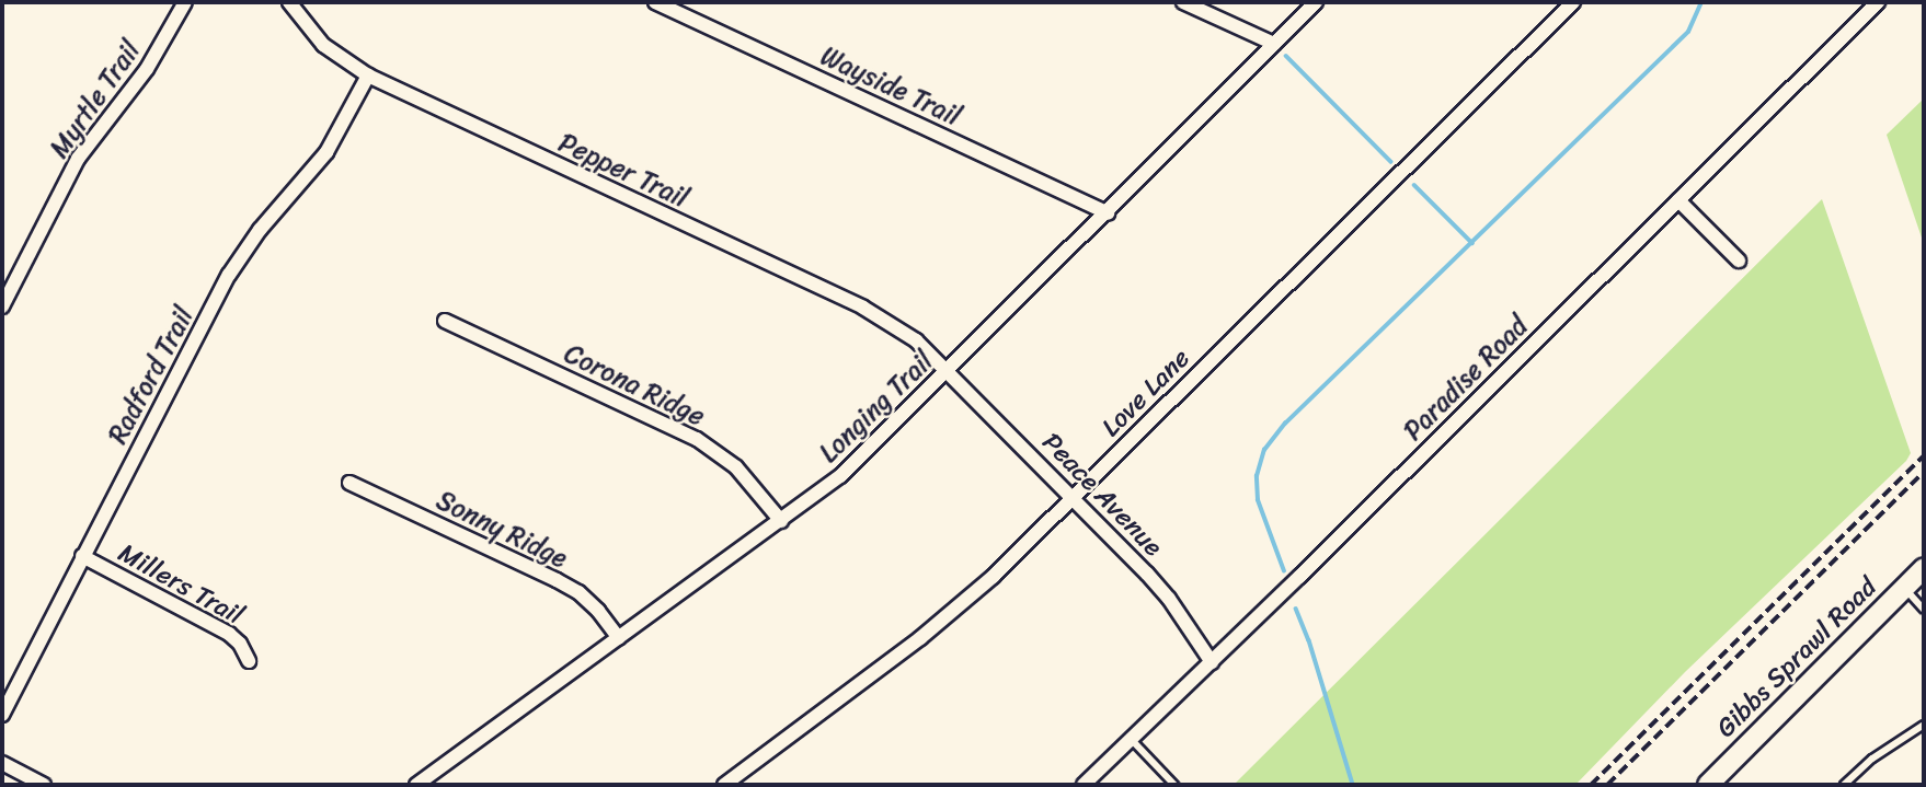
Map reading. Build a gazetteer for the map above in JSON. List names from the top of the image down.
{
  "streets": {
    "main road": ["Gibbs Sprawl Road"],
    "street": [
      "Wayside Trail",
      "Myrtle Trail",
      "Pepper Trail",
      "Radford Trail",
      "Paradise Road",
      "Corona Ridge",
      "Love Lane",
      "Longing Trail",
      "Peace Avenue",
      "Sonny Ridge",
      "Millers Trail"
    ]
  },
  "crossings": [
    ["Wayside Trail", "Longing Trail"],
    ["Pepper Trail", "Radford Trail"],
    ["Pepper Trail", "Longing Trail"],
    ["Pepper Trail", "Peace Avenue"],
    ["Radford Trail", "Millers Trail"],
    ["Paradise Road", "Peace Avenue"],
    ["Corona Ridge", "Longing Trail"],
    ["Love Lane", "Peace Avenue"],
    ["Longing Trail", "Peace Avenue"],
    ["Longing Trail", "Sonny Ridge"]
  ]
}
